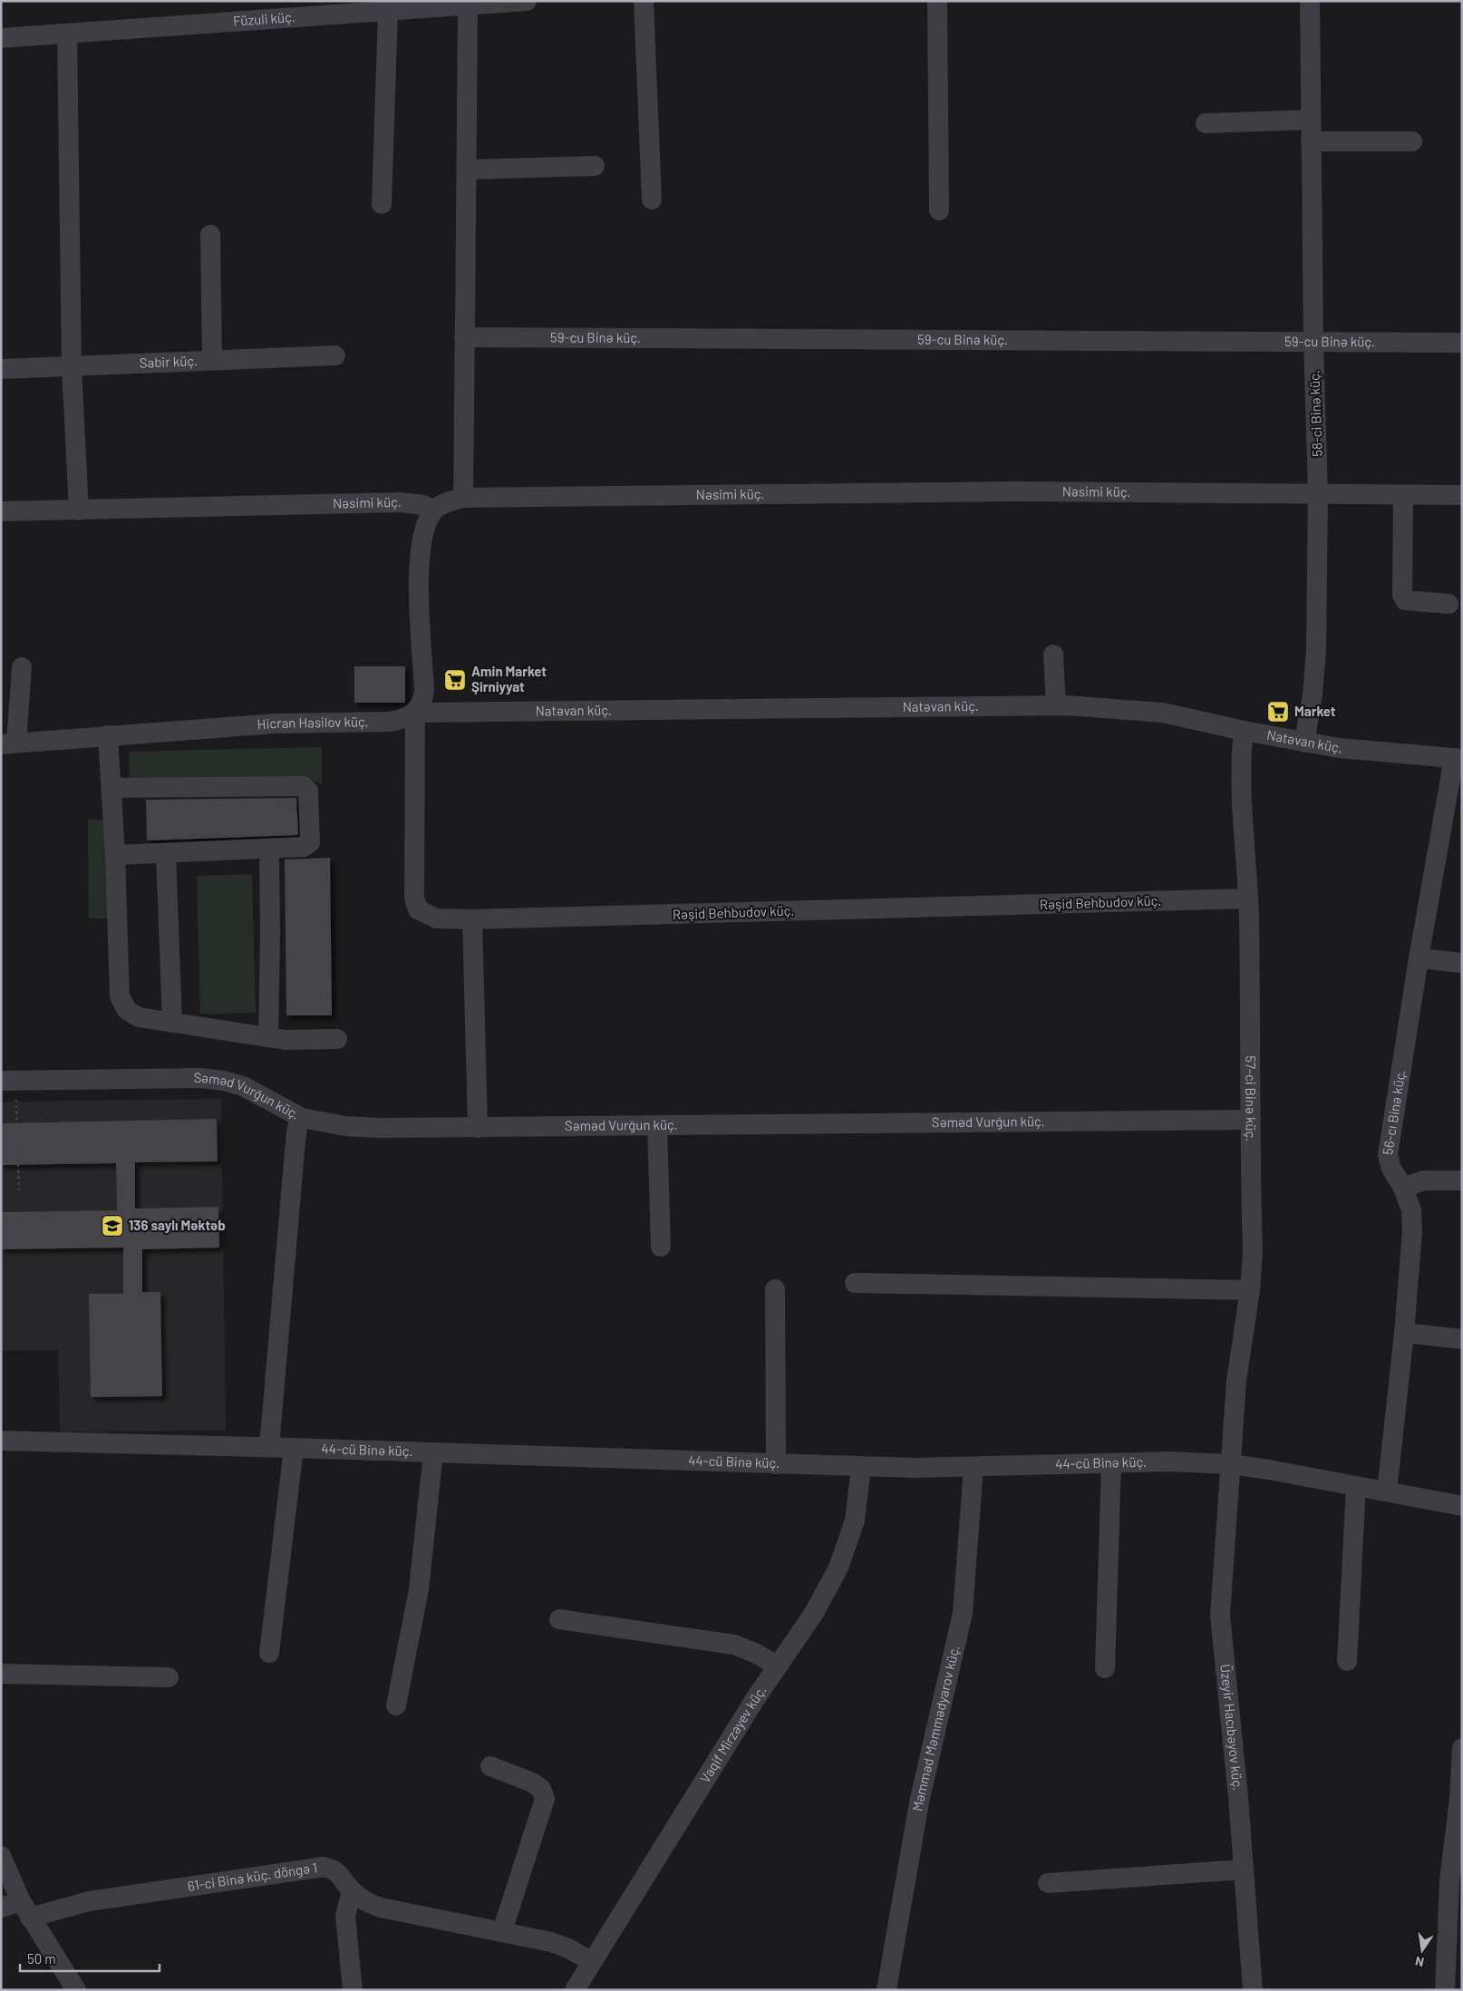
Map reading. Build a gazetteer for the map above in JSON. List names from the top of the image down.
{
  "streets": {
    "street": [
      "Füzuli küç.",
      "59-cu Binə küç.",
      "Sabir küç.",
      "58-ci Binə küç.",
      "Nəsimi küç.",
      "Natəvan küç.",
      "Hicran Hasilov küç.",
      "Rəşid Behbudov küç.",
      "Səməd Vurğun küç.",
      "57-ci Binə küç.",
      "56-cı Binə küç.",
      "44-cü Binə küç.",
      "Üzeyir Hacıbəyov küç.",
      "Məmməd Məmmədyarov küç.",
      "Vaqif Mirzəyev küç.",
      "61-ci Binə küç. döngə 1"
    ]
  },
  "crossings": [
    ["59-cu Binə küç.", "58-ci Binə küç."],
    ["58-ci Binə küç.", "Nəsimi küç."],
    ["58-ci Binə küç.", "Natəvan küç."],
    ["Natəvan küç.", "Hicran Hasilov küç."],
    ["Natəvan küç.", "Rəşid Behbudov küç."],
    ["Natəvan küç.", "57-ci Binə küç."],
    ["Natəvan küç.", "56-cı Binə küç."],
    ["Hicran Hasilov küç.", "Rəşid Behbudov küç."],
    ["Rəşid Behbudov küç.", "57-ci Binə küç."],
    ["Səməd Vurğun küç.", "57-ci Binə küç."],
    ["57-ci Binə küç.", "44-cü Binə küç."],
    ["57-ci Binə küç.", "Üzeyir Hacıbəyov küç."],
    ["56-cı Binə küç.", "44-cü Binə küç."],
    ["44-cü Binə küç.", "Üzeyir Hacıbəyov küç."],
    ["44-cü Binə küç.", "Məmməd Məmmədyarov küç."],
    ["44-cü Binə küç.", "Vaqif Mirzəyev küç."],
    ["Vaqif Mirzəyev küç.", "61-ci Binə küç. döngə 1"]
  ],
  "places": {
    "supermarket": ["Amin Market Şirniyyat", "Market"],
    "school or university": ["136 saylı Məktəb"]
  },
  "scale_bar": "50 m",
  "north": "bottom"
}
